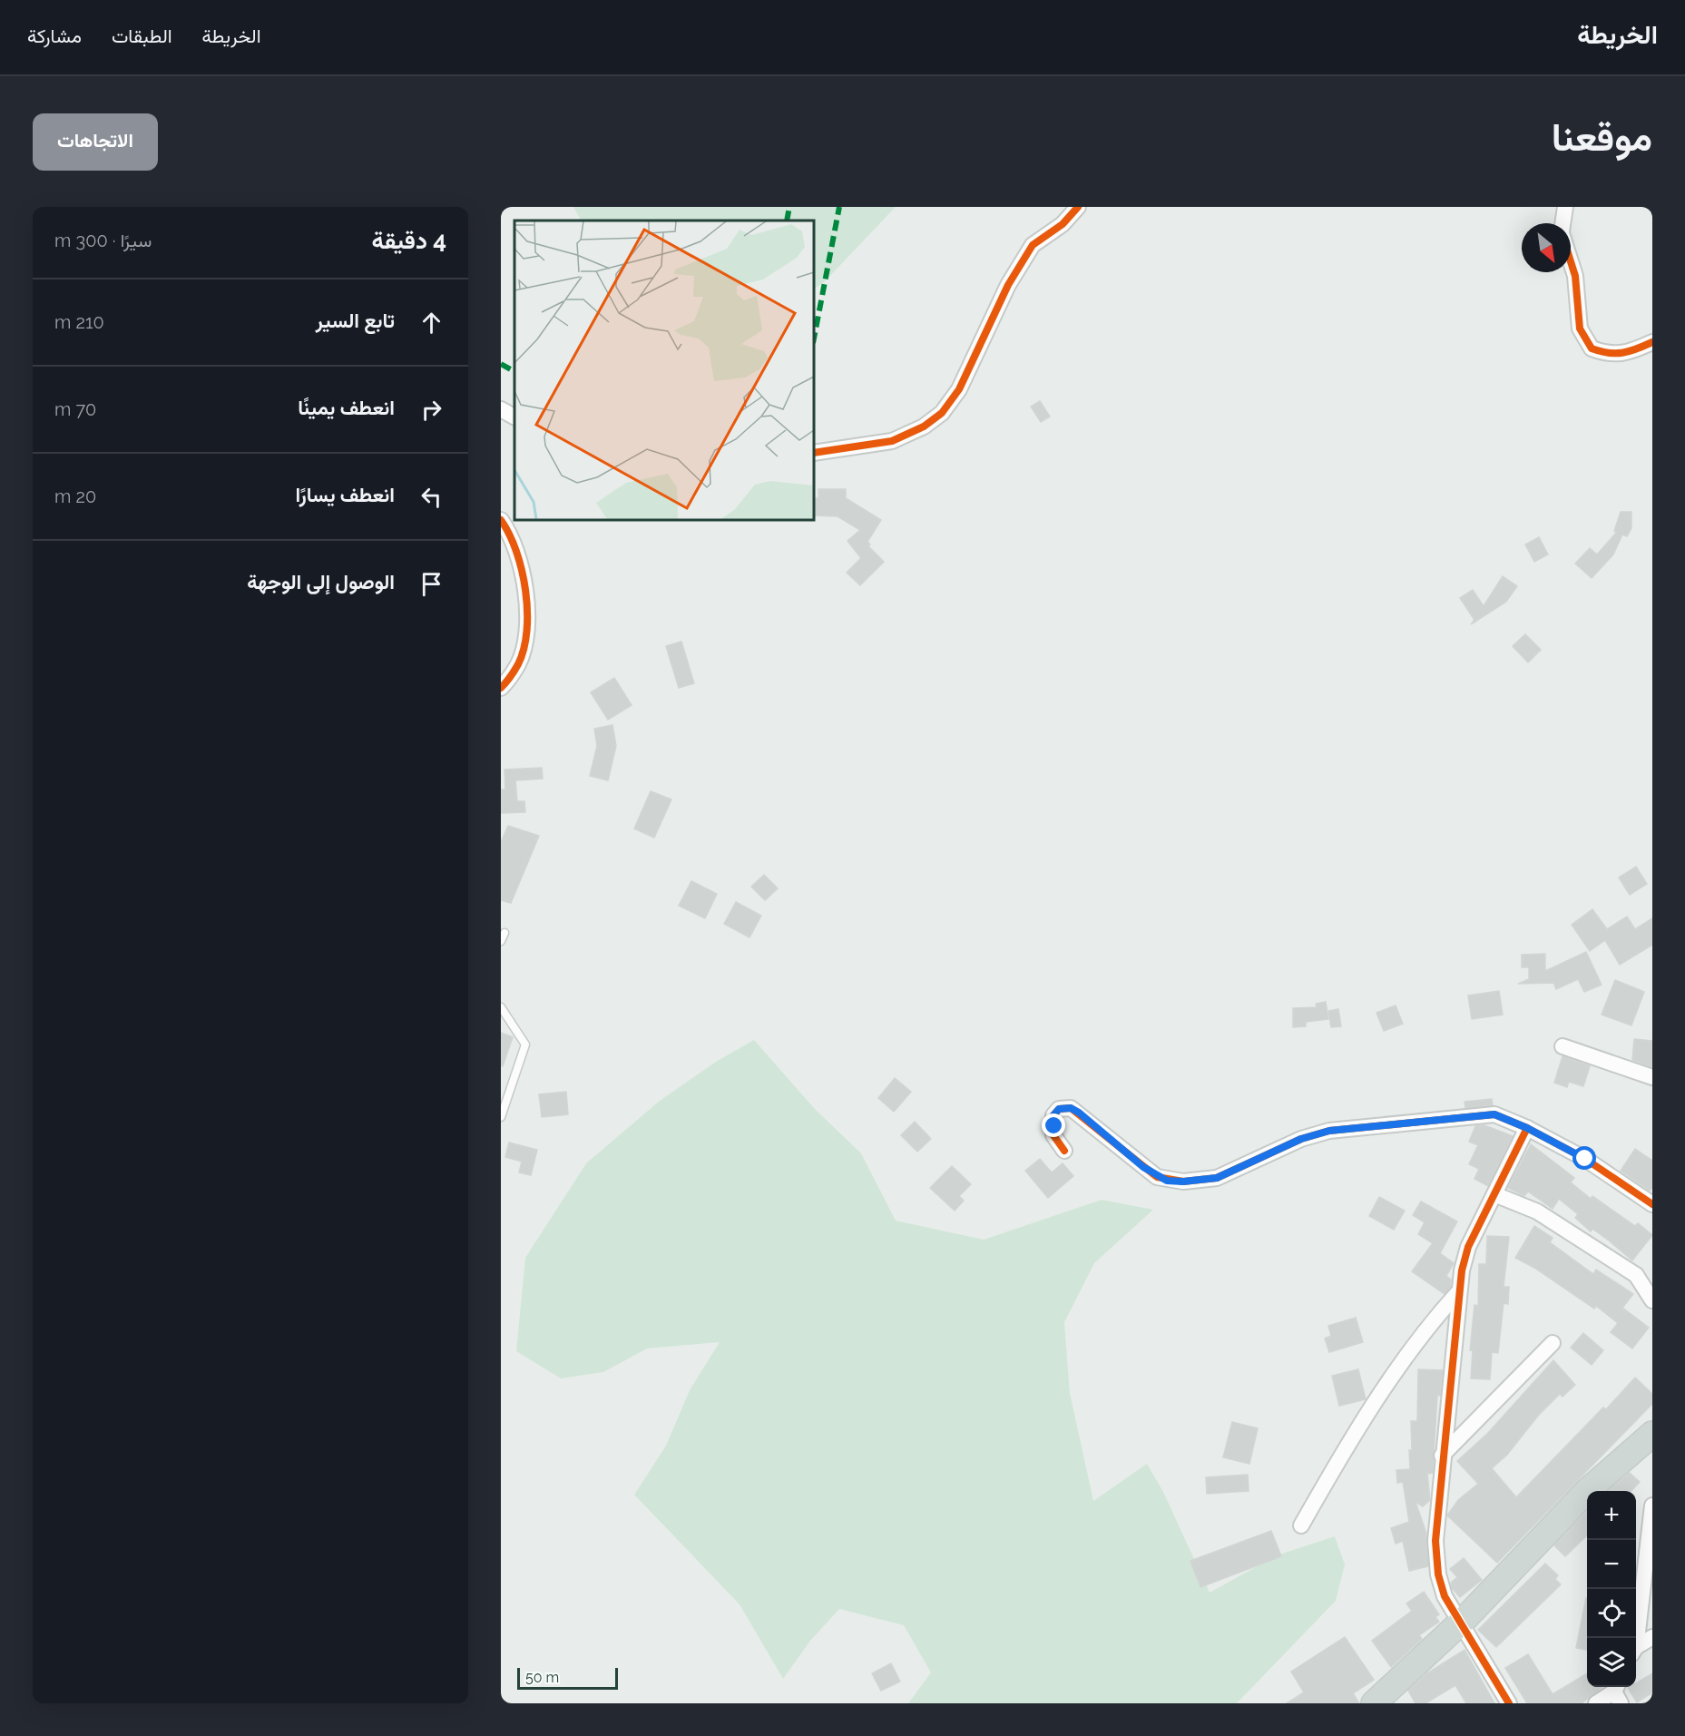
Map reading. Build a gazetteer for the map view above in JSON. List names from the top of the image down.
{
  "scale_bar": "50 m",
  "north": "bottom right",
  "page": {
    "header": "الخريطة",
    "nav": ["الخريطة", "الطبقات", "مشاركة"],
    "title": "موقعنا",
    "buttons": "الاتجاهات",
    "heading": ["4 دقيقة", "سيرًا · 300 m"],
    "list": [
      ["تابع السير", "210 m"],
      ["انعطف يمينًا", "70 m"],
      ["انعطف يسارًا", "20 m"],
      "الوصول إلى الوجهة"
    ],
    "map_buttons": ["+", "−"],
    "scale": "50 m"
  }
}
